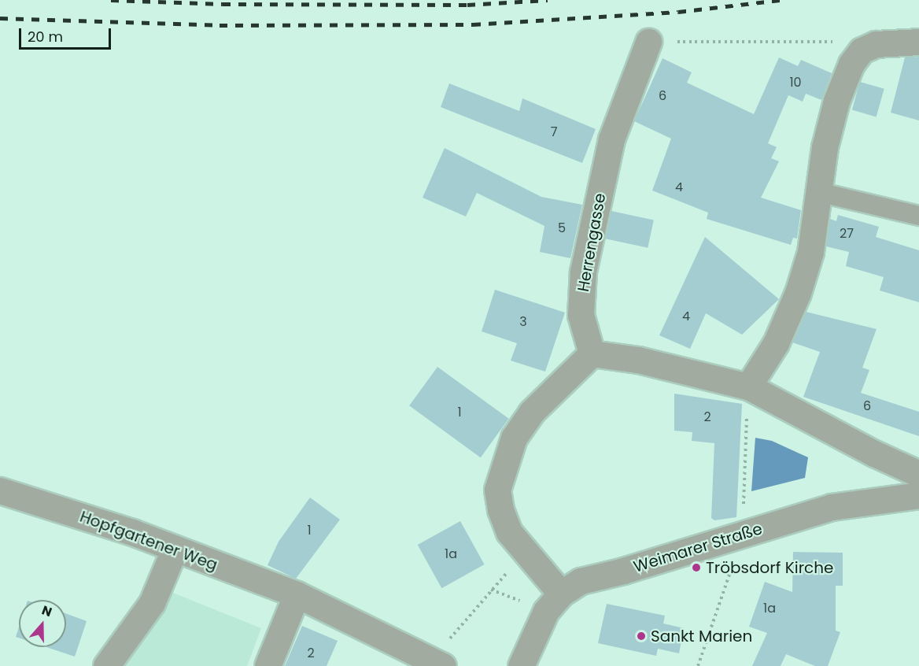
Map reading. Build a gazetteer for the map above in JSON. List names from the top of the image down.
{
  "streets": {
    "street": ["Herrengasse", "Hopfgartener Weg", "Weimarer Straße"]
  },
  "places": ["Tröbsdorf Kirche", "Sankt Marien"],
  "house_numbers": [
    "10",
    "6",
    "7",
    "4",
    "5",
    "27",
    "4",
    "3",
    "6",
    "1",
    "2",
    "1",
    "1a",
    "1a",
    "2"
  ],
  "scale_bar": "20 m",
  "north": "top"
}
